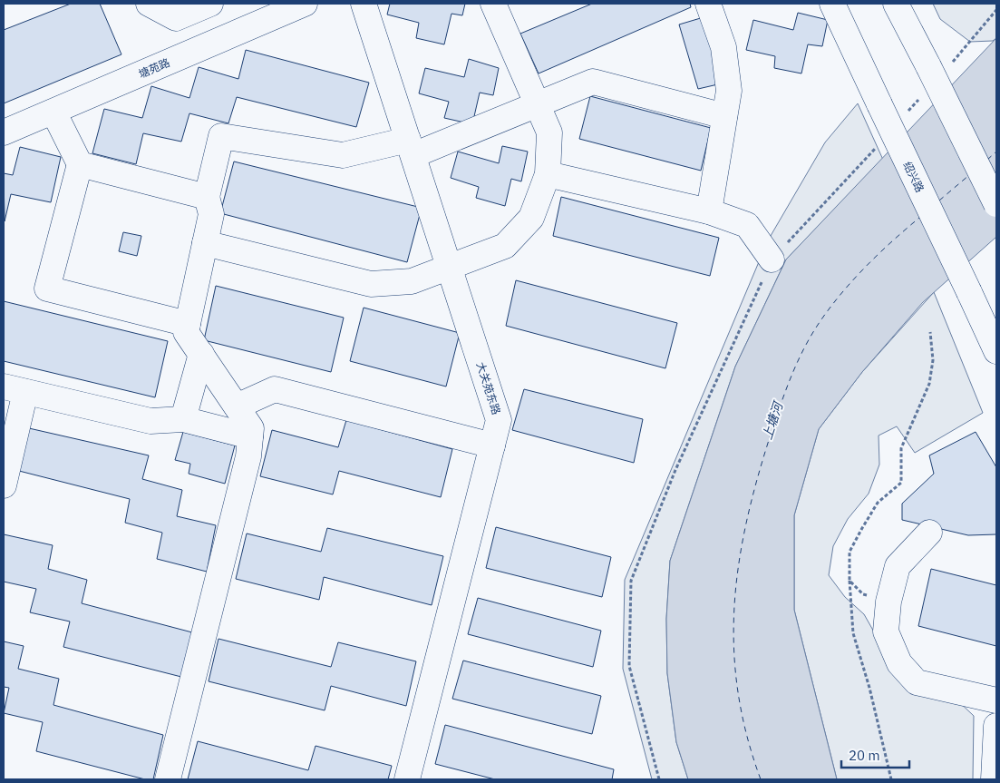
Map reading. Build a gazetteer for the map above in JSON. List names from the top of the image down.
{
  "streets": {
    "street": ["塘苑路", "绍兴路", "大关苑东路"]
  },
  "water": ["上塘河"],
  "scale_bar": "20 m"
}
